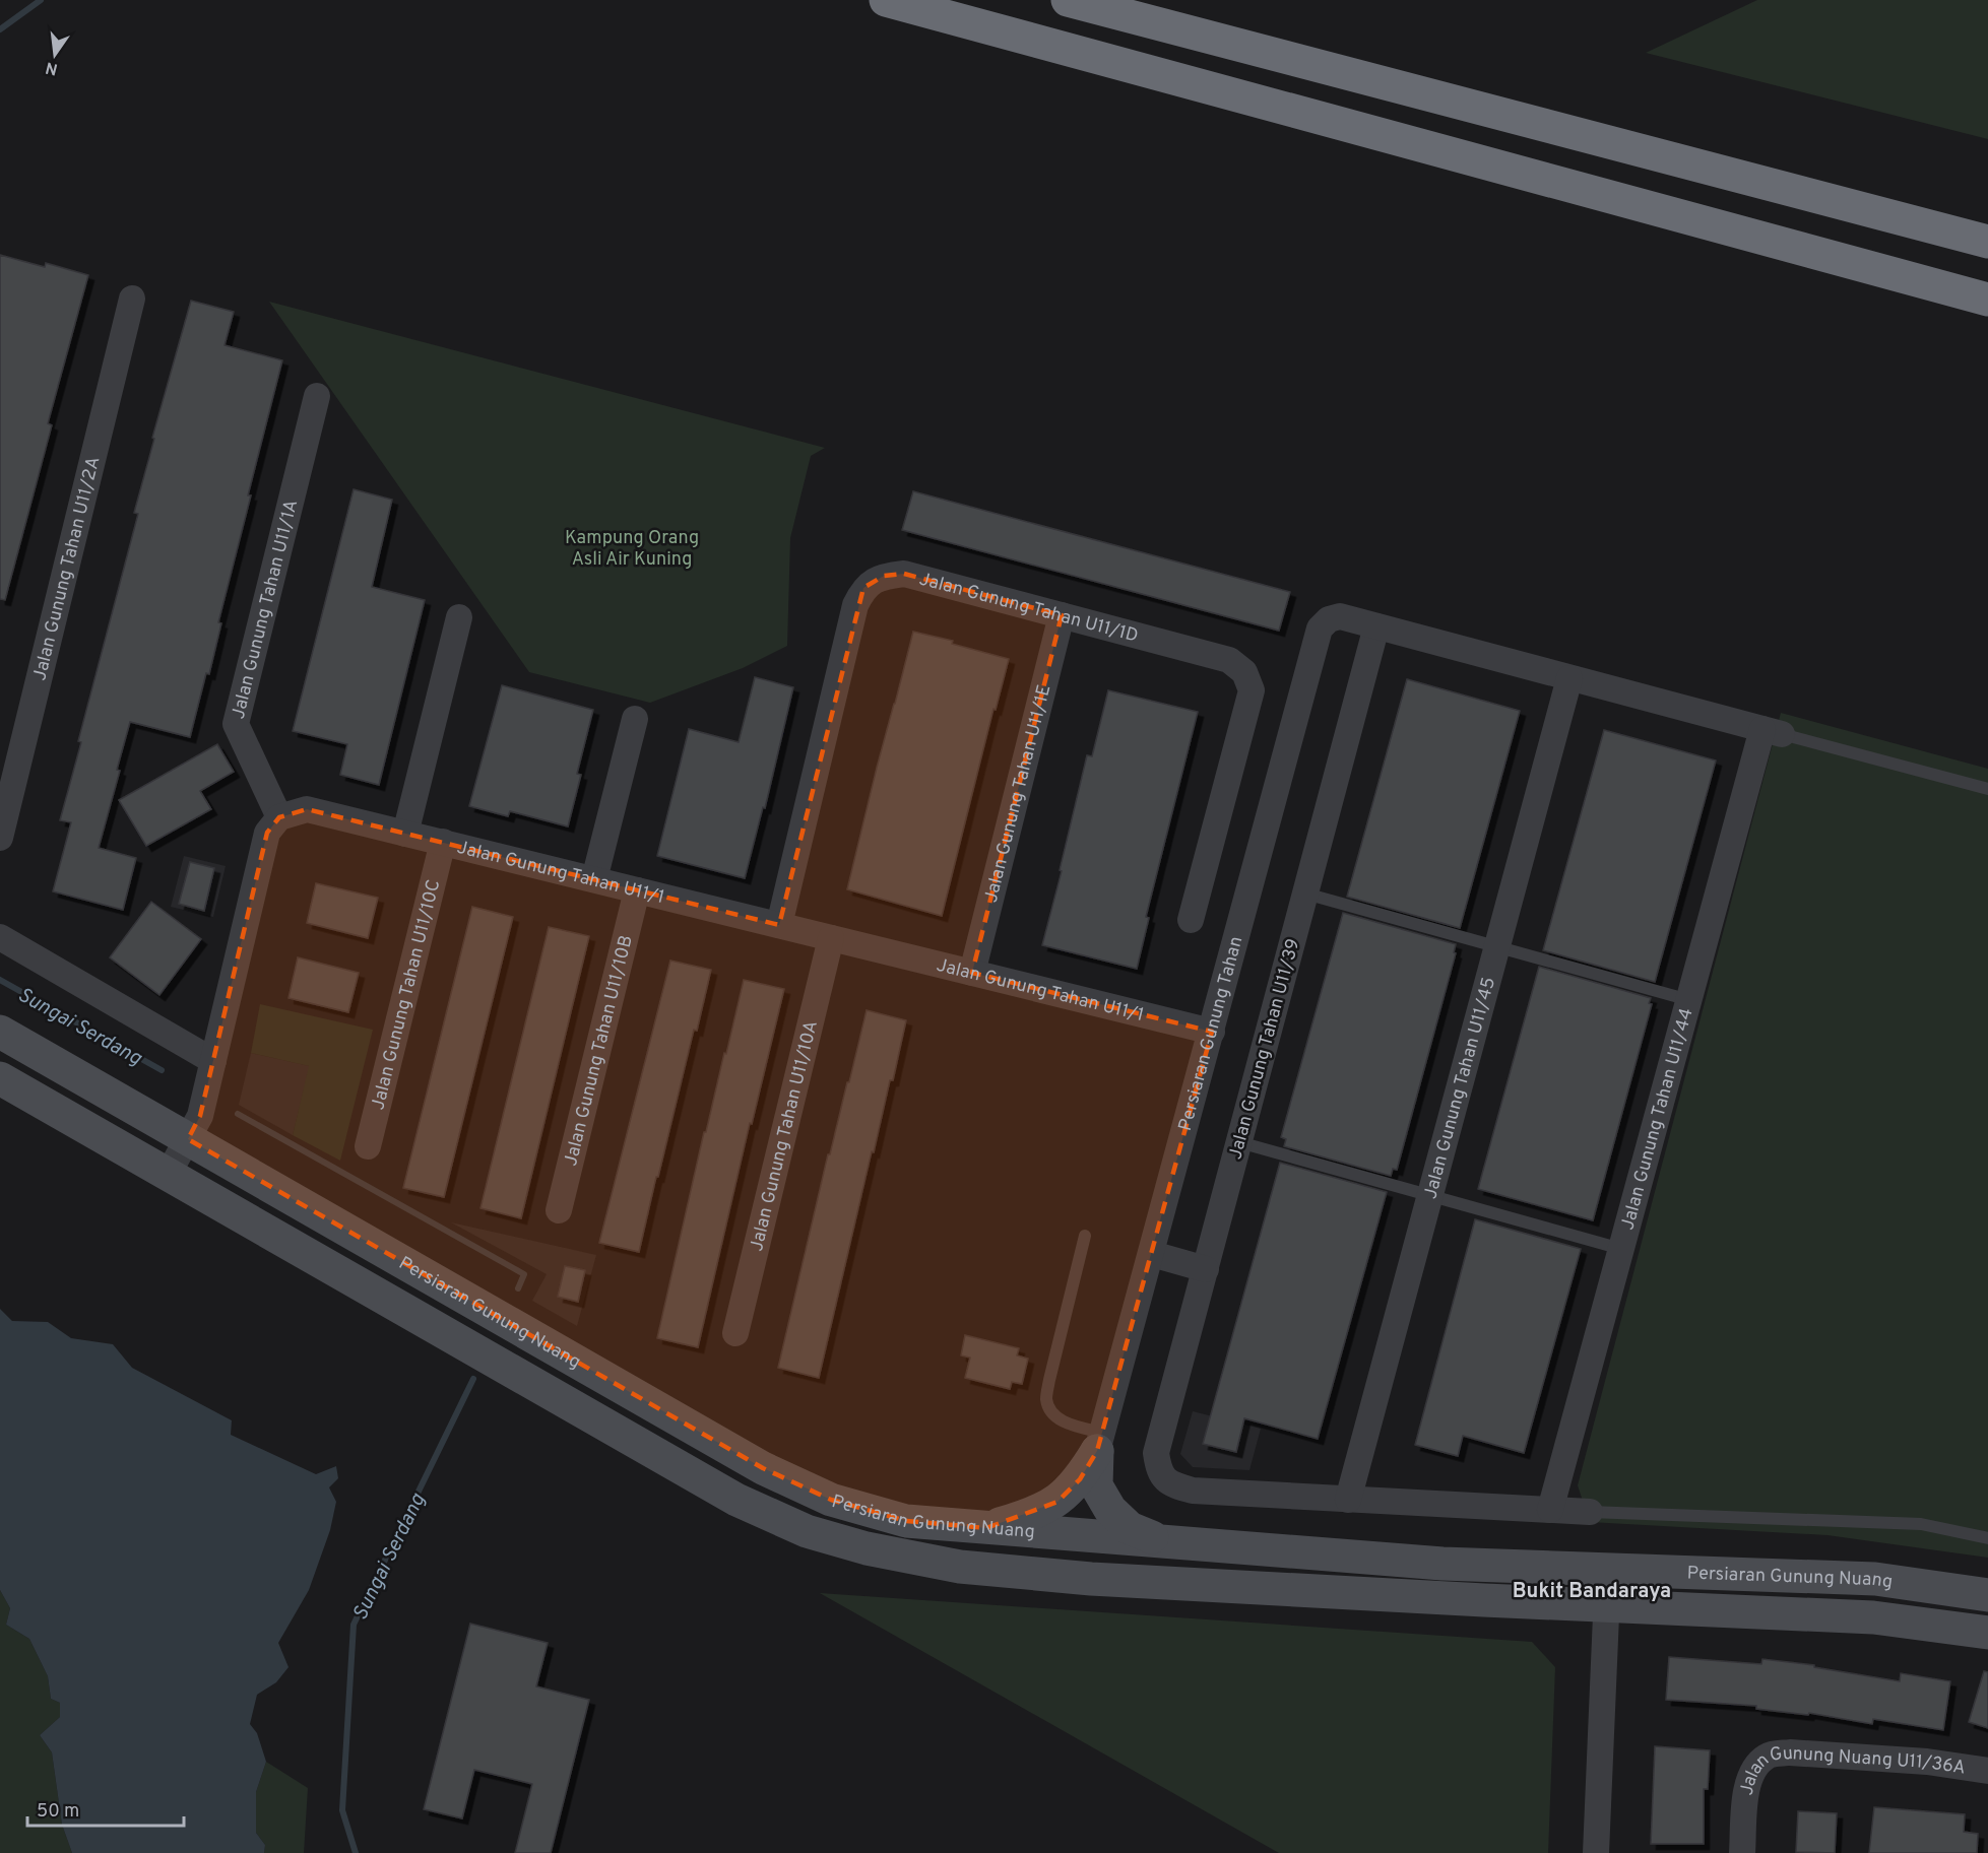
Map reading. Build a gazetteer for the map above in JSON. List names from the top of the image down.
{
  "streets": {
    "street": [
      "Jalan Gunung Tahan U11/2A",
      "Jalan Gunung Tahan U11/1D",
      "Jalan Gunung Tahan U11/1A",
      "Jalan Gunung Tahan U11/1E",
      "Jalan Gunung Tahan U11/1",
      "Jalan Gunung Tahan U11/10C",
      "Persiaran Gunung Tahan",
      "Jalan Gunung Tahan U11/39",
      "Jalan Gunung Tahan U11/10B",
      "Jalan Gunung Tahan U11/45",
      "Jalan Gunung Tahan U11/44",
      "Jalan Gunung Tahan U11/10A",
      "Persiaran Gunung Nuang",
      "Jalan Gunung Nuang U11/36A"
    ]
  },
  "crossings": [
    ["Jalan Gunung Tahan U11/1D", "Jalan Gunung Tahan U11/1E"],
    ["Jalan Gunung Tahan U11/1D", "Jalan Gunung Tahan U11/1"],
    ["Jalan Gunung Tahan U11/1A", "Jalan Gunung Tahan U11/1"],
    ["Jalan Gunung Tahan U11/1E", "Jalan Gunung Tahan U11/1"],
    ["Jalan Gunung Tahan U11/1", "Jalan Gunung Tahan U11/10C"],
    ["Jalan Gunung Tahan U11/1", "Persiaran Gunung Tahan"],
    ["Jalan Gunung Tahan U11/1", "Jalan Gunung Tahan U11/10B"],
    ["Jalan Gunung Tahan U11/1", "Jalan Gunung Tahan U11/10A"],
    ["Persiaran Gunung Tahan", "Jalan Gunung Tahan U11/39"],
    ["Jalan Gunung Tahan U11/39", "Jalan Gunung Tahan U11/45"]
  ],
  "districts": ["Bukit Bandaraya"],
  "water": ["Sungai Serdang"],
  "parks": ["Kampung Orang Asli Air Kuning"],
  "scale_bar": "50 m",
  "north": "bottom"
}
